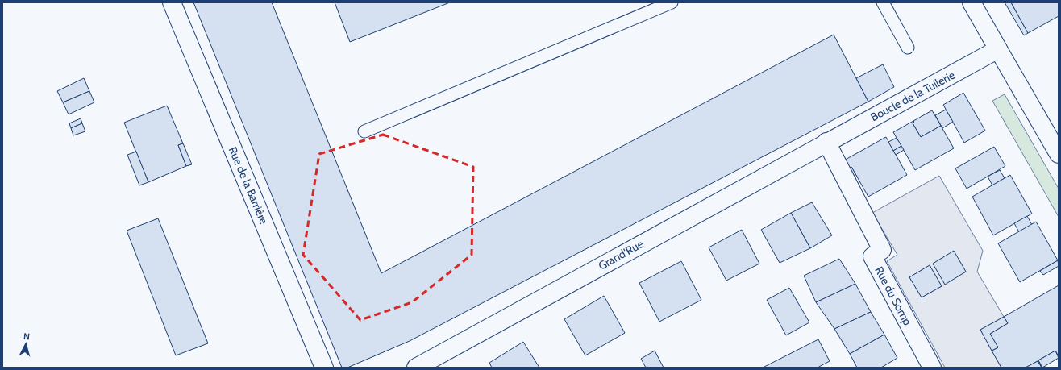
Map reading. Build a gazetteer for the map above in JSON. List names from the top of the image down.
{
  "streets": {
    "street": [
      "Boucle de la Tuilerie",
      "Rue de la Barrière",
      "Grand'Rue",
      "Rue du Somp"
    ]
  },
  "crossings": [
    ["Boucle de la Tuilerie", "Grand'Rue"],
    ["Boucle de la Tuilerie", "Rue du Somp"],
    ["Grand'Rue", "Rue du Somp"]
  ],
  "north": "top"
}
